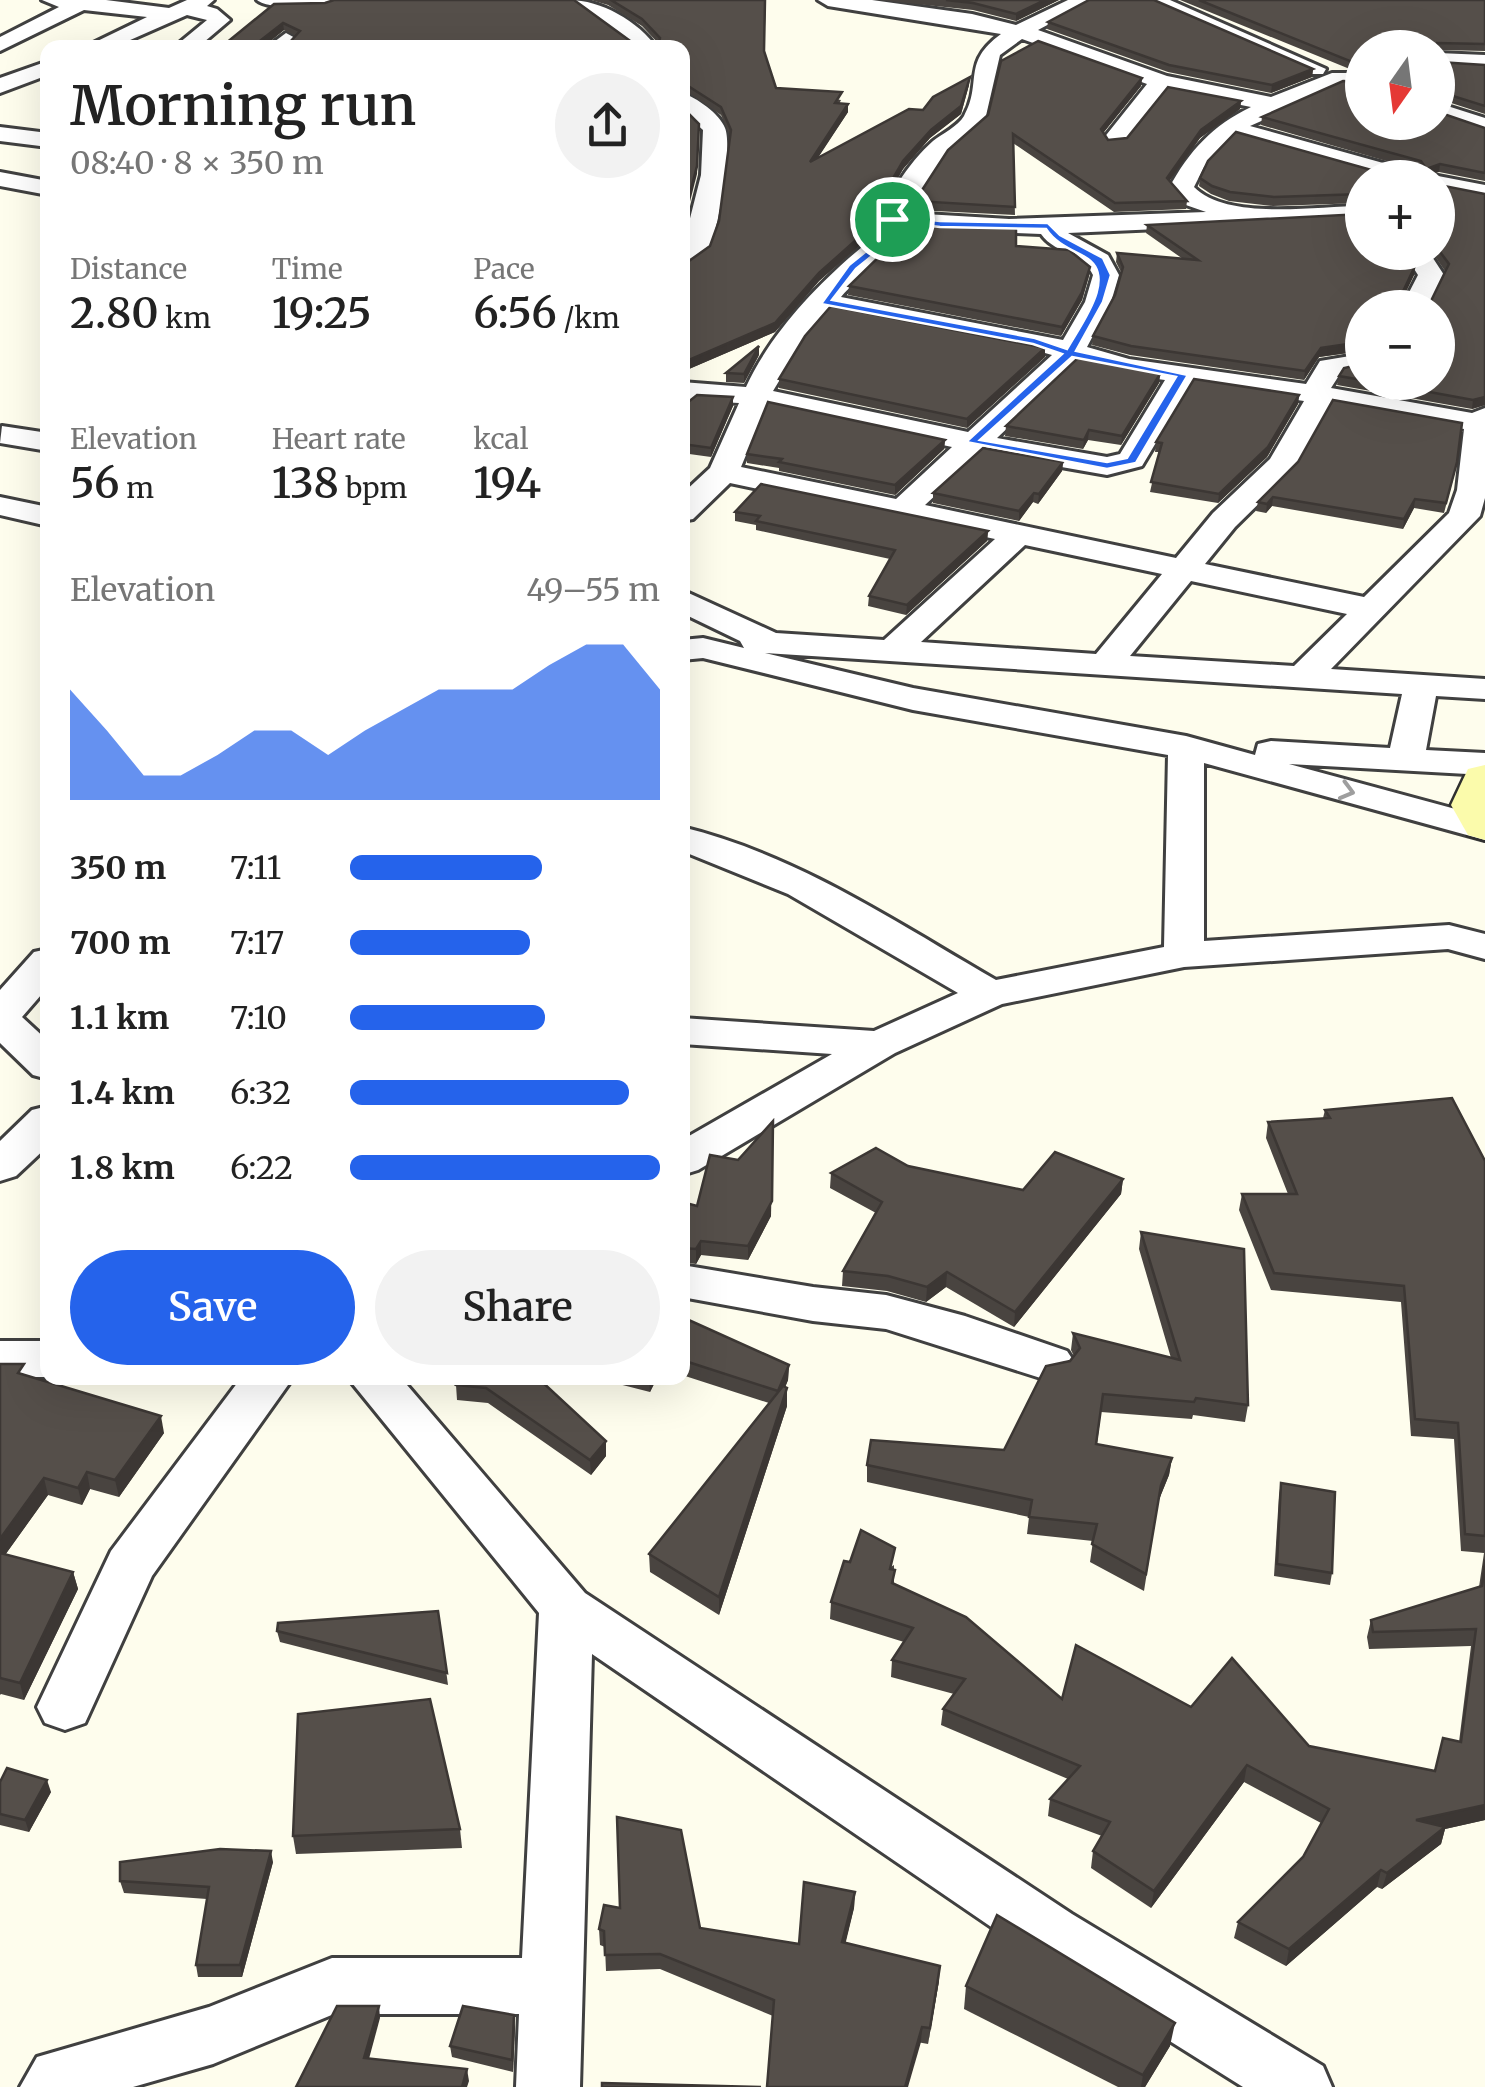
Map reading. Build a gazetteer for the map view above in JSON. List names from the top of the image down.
{
  "north": "bottom",
  "page": {
    "map_buttons": ["+", "−"],
    "heading": ["Morning run", "08:40 · 8 × 350 m"],
    "stats": [
      ["Distance", "2.80 km"],
      ["Time", "19:25"],
      ["Pace", "6:56 /km"],
      ["Elevation", "56 m"],
      ["Heart rate", "138 bpm"],
      ["kcal", "194"]
    ],
    "chart": ["Elevation", "49–55 m"],
    "list": [
      {
        "name": "350 m",
        "note": "7:11"
      },
      {
        "name": "700 m",
        "note": "7:17"
      },
      {
        "name": "1.1 km",
        "note": "7:10"
      },
      {
        "name": "1.4 km",
        "note": "6:32"
      },
      {
        "name": "1.8 km",
        "note": "6:22"
      }
    ],
    "buttons": ["Save", "Share"]
  }
}
